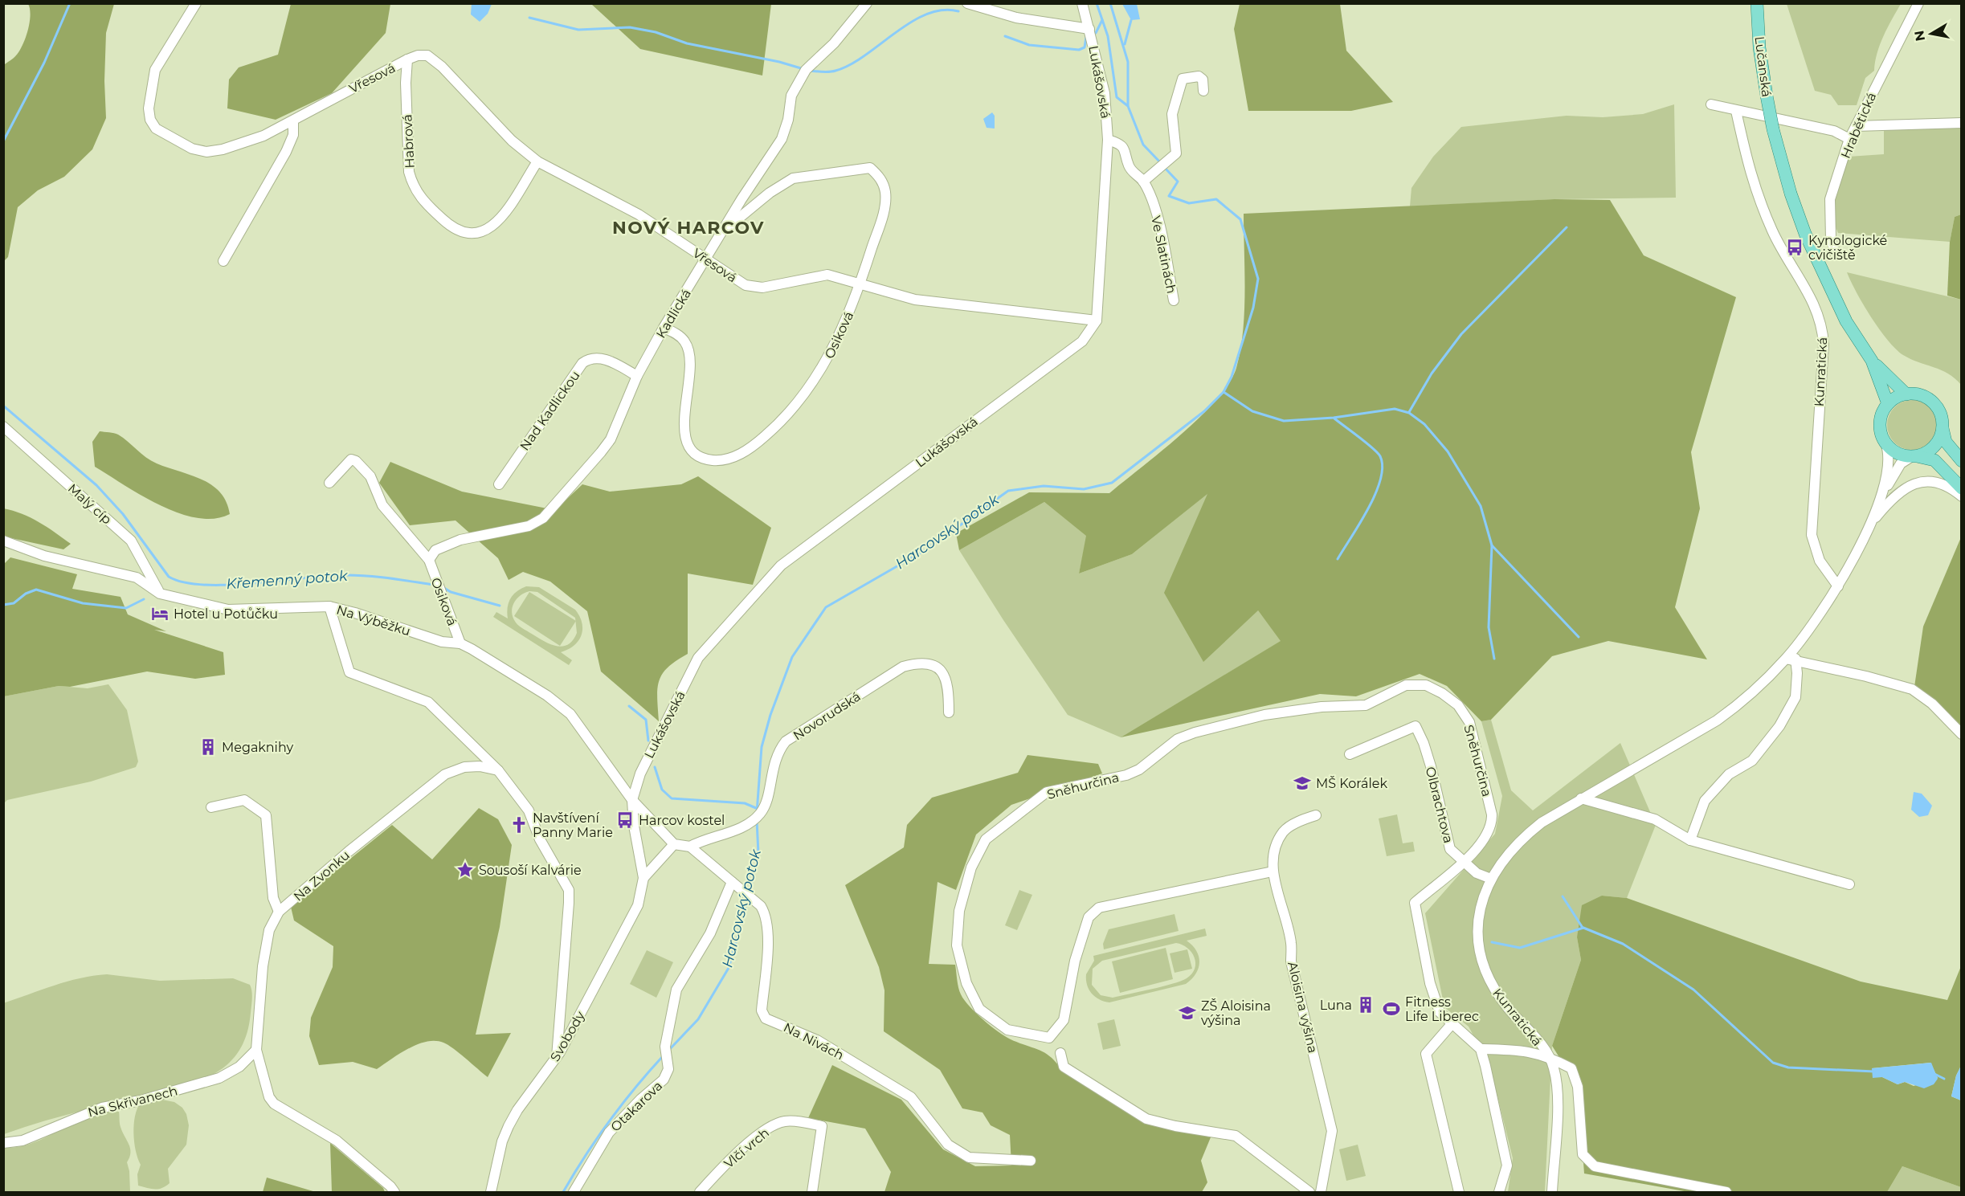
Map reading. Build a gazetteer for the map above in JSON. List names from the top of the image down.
{
  "streets": {
    "main road": ["Lučanská", "Kunratická"],
    "street": [
      "Vřesová",
      "Lukášovská",
      "Hrabětická",
      "Habrová",
      "Ve Slatinách",
      "Kadlická",
      "Osiková",
      "Nad Kadlickou",
      "Malý cíp",
      "Na Výběžku",
      "Novorudská",
      "Sněhurčina",
      "Olbrachtova",
      "Na Zvonku",
      "Aloisina výšina",
      "Svobody",
      "Na Nivách",
      "Na Skřivanech",
      "Otakarova",
      "Vlčí vrch"
    ]
  },
  "crossings": [
    ["Vřesová", "Lukášovská"],
    ["Vřesová", "Habrová"],
    ["Vřesová", "Kadlická"],
    ["Vřesová", "Osiková"],
    ["Lukášovská", "Ve Slatinách"],
    ["Lukášovská", "Na Výběžku"],
    ["Lukášovská", "Svobody"],
    ["Kadlická", "Osiková"],
    ["Kadlická", "Nad Kadlickou"],
    ["Osiková", "Na Výběžku"],
    ["Kunratická", "Olbrachtova"],
    ["Malý cíp", "Na Výběžku"],
    ["Na Výběžku", "Svobody"],
    ["Novorudská", "Na Nivách"],
    ["Sněhurčina", "Olbrachtova"],
    ["Sněhurčina", "Aloisina výšina"],
    ["Na Nivách", "Otakarova"]
  ],
  "districts": ["NOVÝ HARCOV"],
  "water": ["Harcovský potok", "Křemenný potok"],
  "places": {
    "bus stop": ["Kynologické cvičiště", "Harcov kostel"],
    "hotel": ["Hotel u Potůčku"],
    "building": ["Megaknihy", "Luna"],
    "school or university": ["MŠ Korálek", "ZŠ Aloisina výšina"],
    "church": ["Navštívení Panny Marie"],
    "place": ["Sousoší Kalvárie"],
    "sports": ["Fitness Life Liberec"]
  },
  "north": "left"
}
